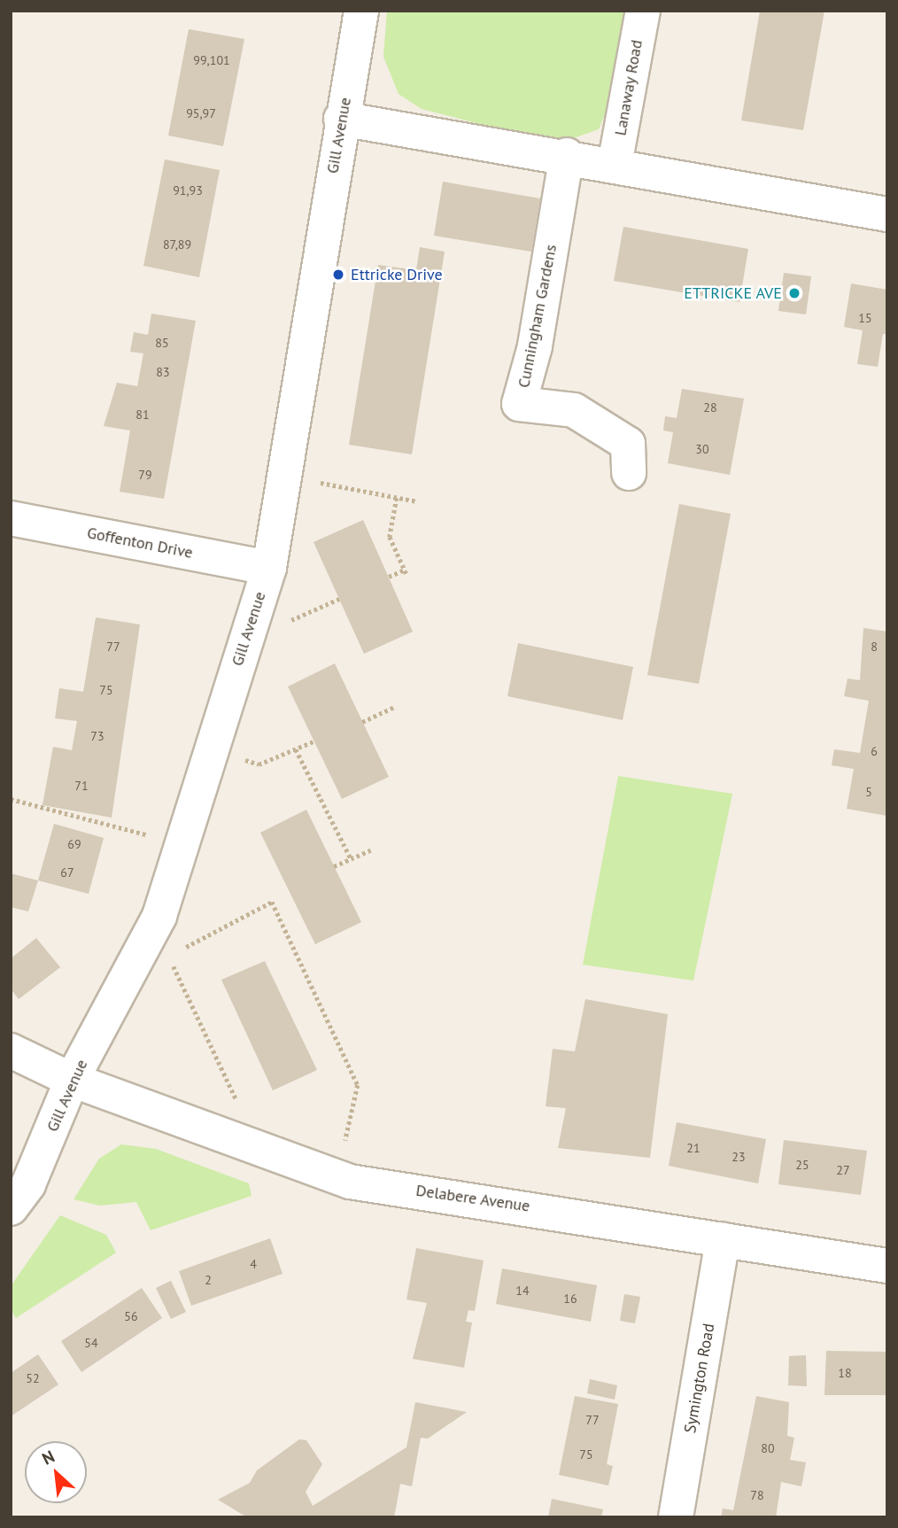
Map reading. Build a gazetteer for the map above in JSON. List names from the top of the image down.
{
  "streets": {
    "street": [
      "Lanaway Road",
      "Gill Avenue",
      "Cunningham Gardens",
      "Goffenton Drive",
      "Delabere Avenue",
      "Symington Road"
    ]
  },
  "crossings": [
    ["Gill Avenue", "Goffenton Drive"],
    ["Gill Avenue", "Delabere Avenue"],
    ["Delabere Avenue", "Symington Road"]
  ],
  "places": ["Ettricke Drive", "ETTRICKE AVE"],
  "house_numbers": [
    "99,101",
    "95,97",
    "91,93",
    "87,89",
    "15",
    "85",
    "83",
    "28",
    "81",
    "30",
    "79",
    "77",
    "8",
    "75",
    "73",
    "6",
    "71",
    "5",
    "69",
    "67",
    "21",
    "23",
    "25",
    "27",
    "4",
    "2",
    "14",
    "16",
    "56",
    "54",
    "18",
    "52",
    "77",
    "80",
    "75",
    "78"
  ],
  "north": "top left"
}
